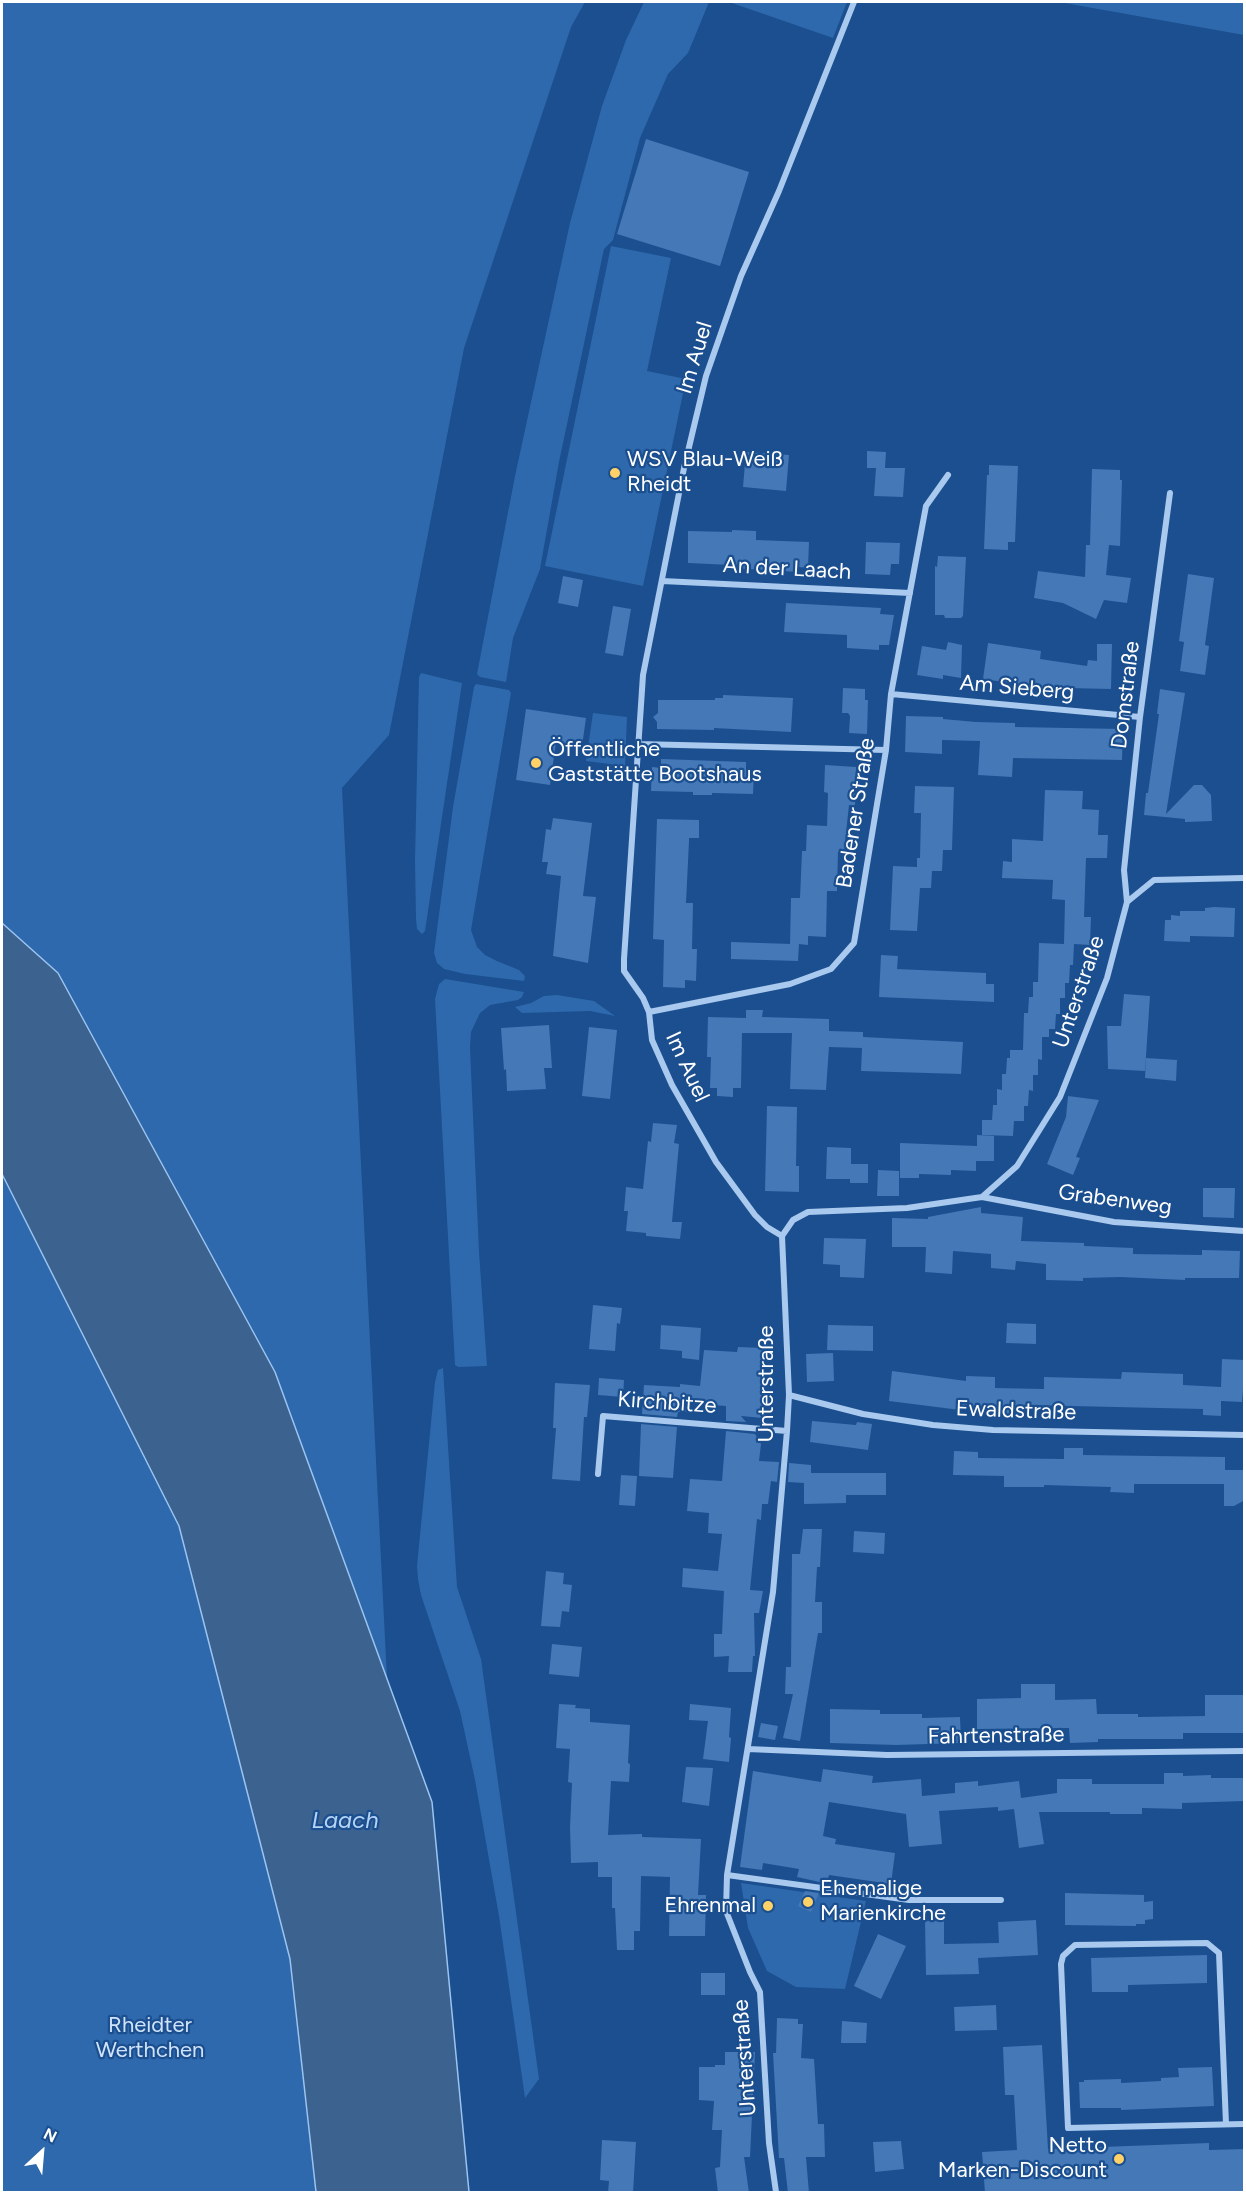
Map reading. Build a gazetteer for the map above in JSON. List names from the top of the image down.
{
  "streets": {
    "street": [
      "Im Auel",
      "An der Laach",
      "Am Sieberg",
      "Domstraße",
      "Badener Straße",
      "Unterstraße",
      "Grabenweg",
      "Kirchbitze",
      "Ewaldstraße",
      "Fahrtenstraße"
    ]
  },
  "crossings": [
    ["Im Auel", "An der Laach"],
    ["Im Auel", "Badener Straße"],
    ["Im Auel", "Unterstraße"],
    ["An der Laach", "Badener Straße"],
    ["Am Sieberg", "Domstraße"],
    ["Am Sieberg", "Badener Straße"],
    ["Domstraße", "Unterstraße"],
    ["Unterstraße", "Grabenweg"],
    ["Unterstraße", "Kirchbitze"],
    ["Unterstraße", "Ewaldstraße"],
    ["Unterstraße", "Fahrtenstraße"]
  ],
  "water": ["Laach"],
  "parks": ["Rheidter Werthchen"],
  "places": [
    "WSV Blau-Weiß Rheidt",
    "Öffentliche Gaststätte Bootshaus",
    "Ehemalige Marienkirche",
    "Ehrenmal",
    "Netto Marken-Discount"
  ],
  "north": "top right"
}
